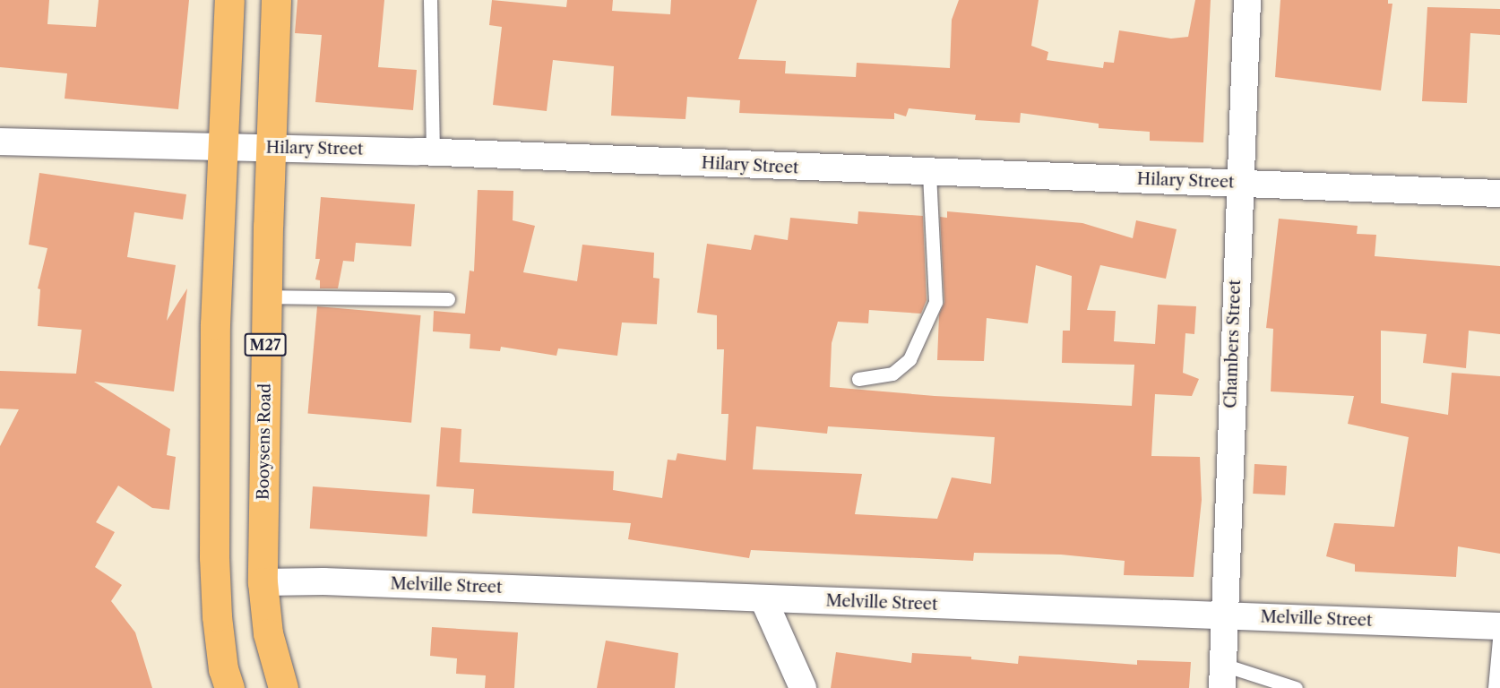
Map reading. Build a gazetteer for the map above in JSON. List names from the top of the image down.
{
  "streets": {
    "main road": ["M27", "Booysens Road"],
    "street": ["Hilary Street", "Chambers Street", "Melville Street"]
  },
  "crossings": [
    ["Hilary Street", "Chambers Street"],
    ["Hilary Street", "Booysens Road"],
    ["Chambers Street", "Melville Street"],
    ["Booysens Road", "Melville Street"]
  ]
}
